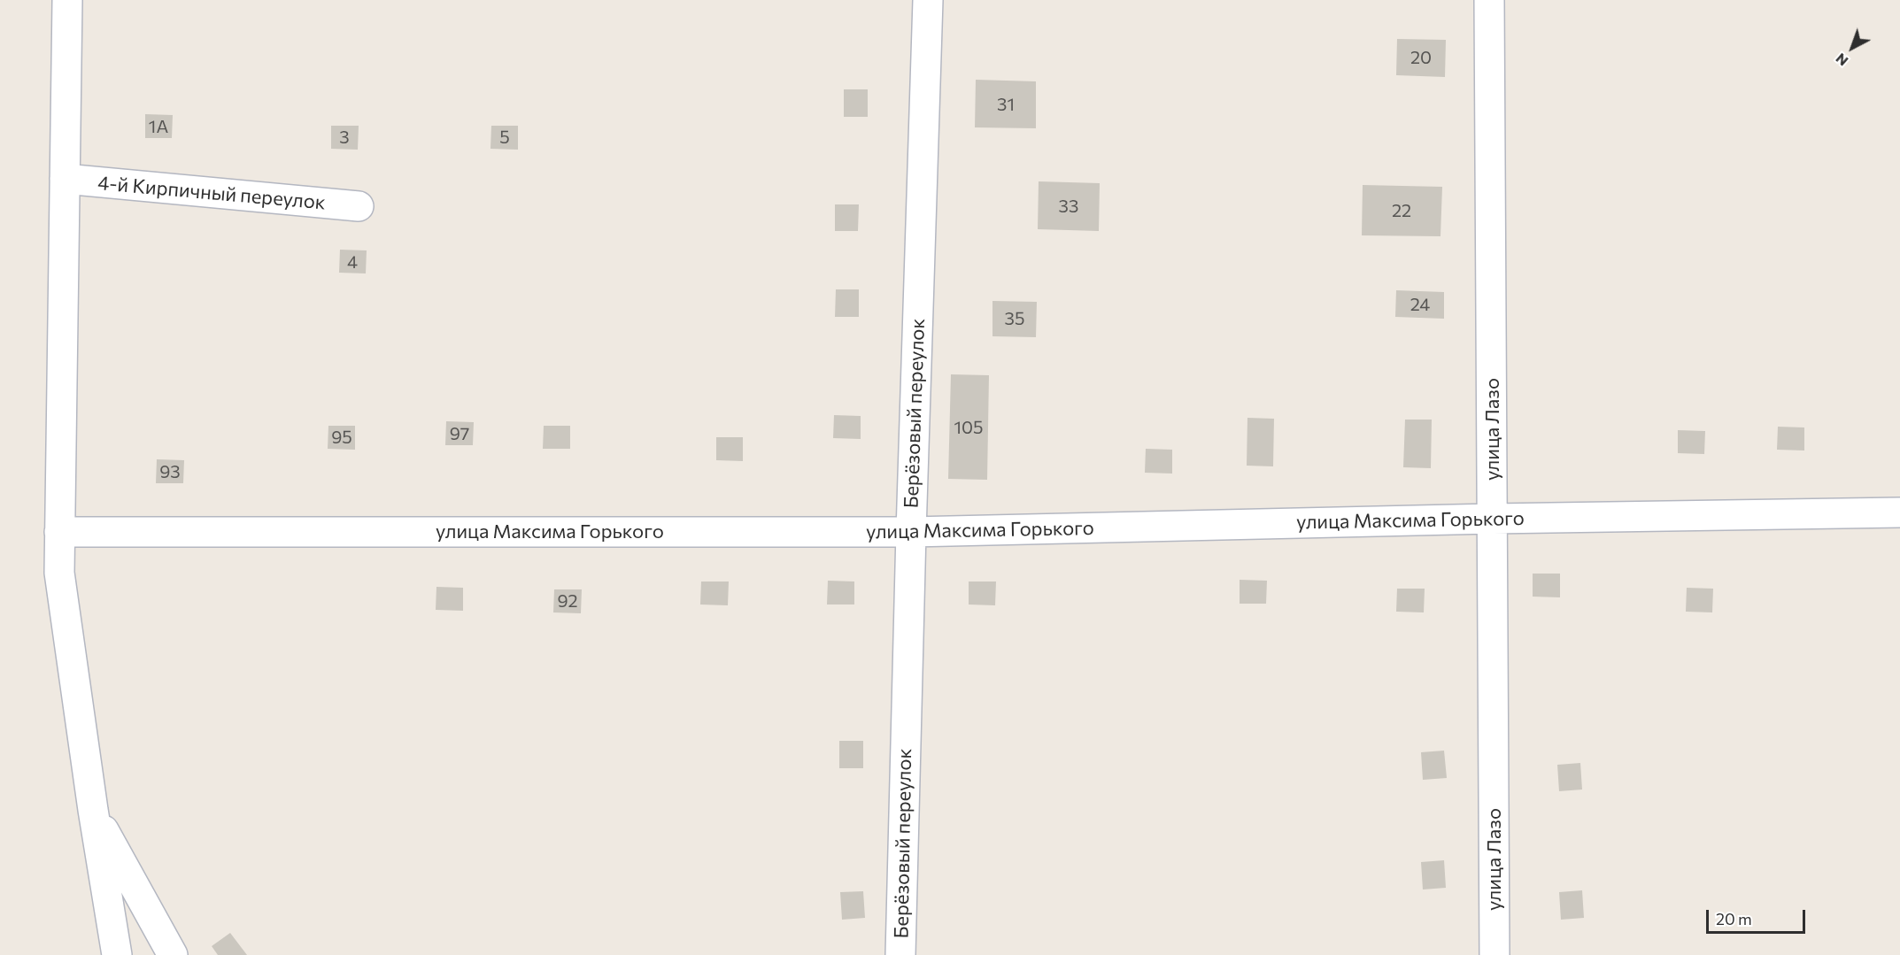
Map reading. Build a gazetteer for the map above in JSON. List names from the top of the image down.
{
  "streets": {
    "street": [
      "4-й Кирпичный переулок",
      "Берёзовый переулок",
      "улица Лазо",
      "улица Максима Горького"
    ]
  },
  "crossings": [
    ["Берёзовый переулок", "улица Максима Горького"],
    ["улица Лазо", "улица Максима Горького"]
  ],
  "house_numbers": [
    "20",
    "31",
    "1А",
    "3",
    "5",
    "33",
    "22",
    "4",
    "24",
    "35",
    "105",
    "97",
    "95",
    "93",
    "92"
  ],
  "scale_bar": "20 m",
  "north": "bottom left"
}
